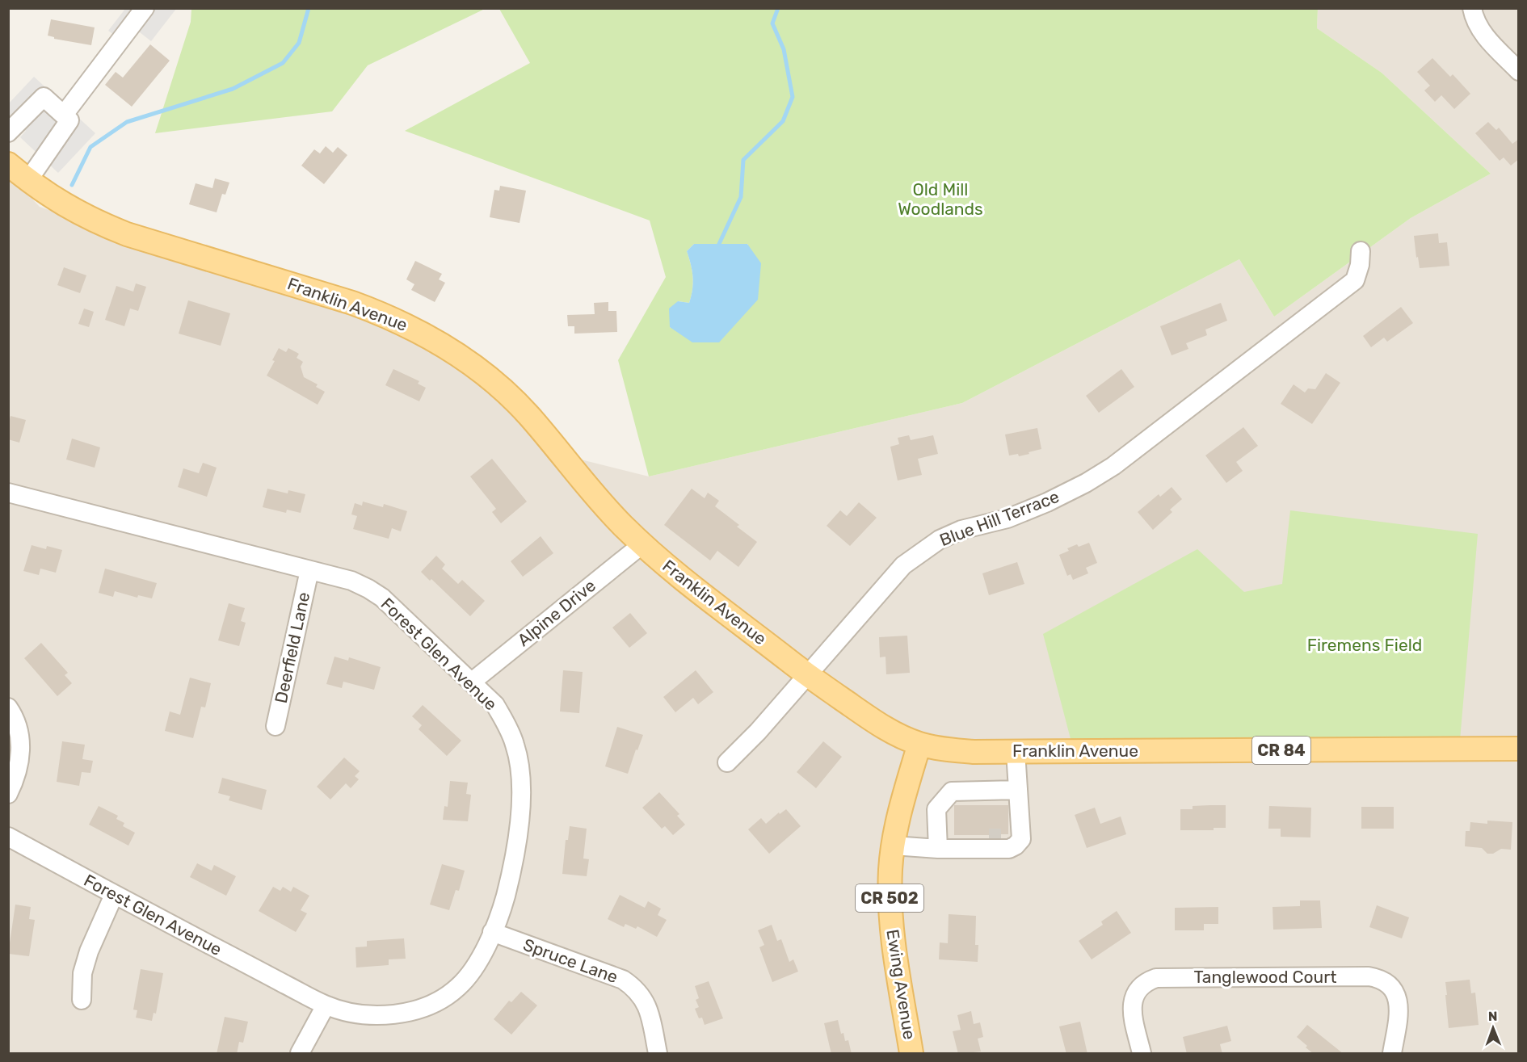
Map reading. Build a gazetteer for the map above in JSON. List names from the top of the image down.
{
  "streets": {
    "main road": [
      "Franklin Avenue",
      "CR 84",
      "CR 502",
      "Ewing Avenue"
    ],
    "street": [
      "Blue Hill Terrace",
      "Alpine Drive",
      "Deerfield Lane",
      "Forest Glen Avenue",
      "Spruce Lane",
      "Tanglewood Court"
    ]
  },
  "crossings": [
    ["Franklin Avenue", "Blue Hill Terrace"],
    ["Franklin Avenue", "Alpine Drive"],
    ["Franklin Avenue", "Ewing Avenue"],
    ["Alpine Drive", "Forest Glen Avenue"],
    ["Deerfield Lane", "Forest Glen Avenue"],
    ["Forest Glen Avenue", "Spruce Lane"]
  ],
  "parks": ["Old Mill Woodlands", "Firemens Field"],
  "north": "top"
}
